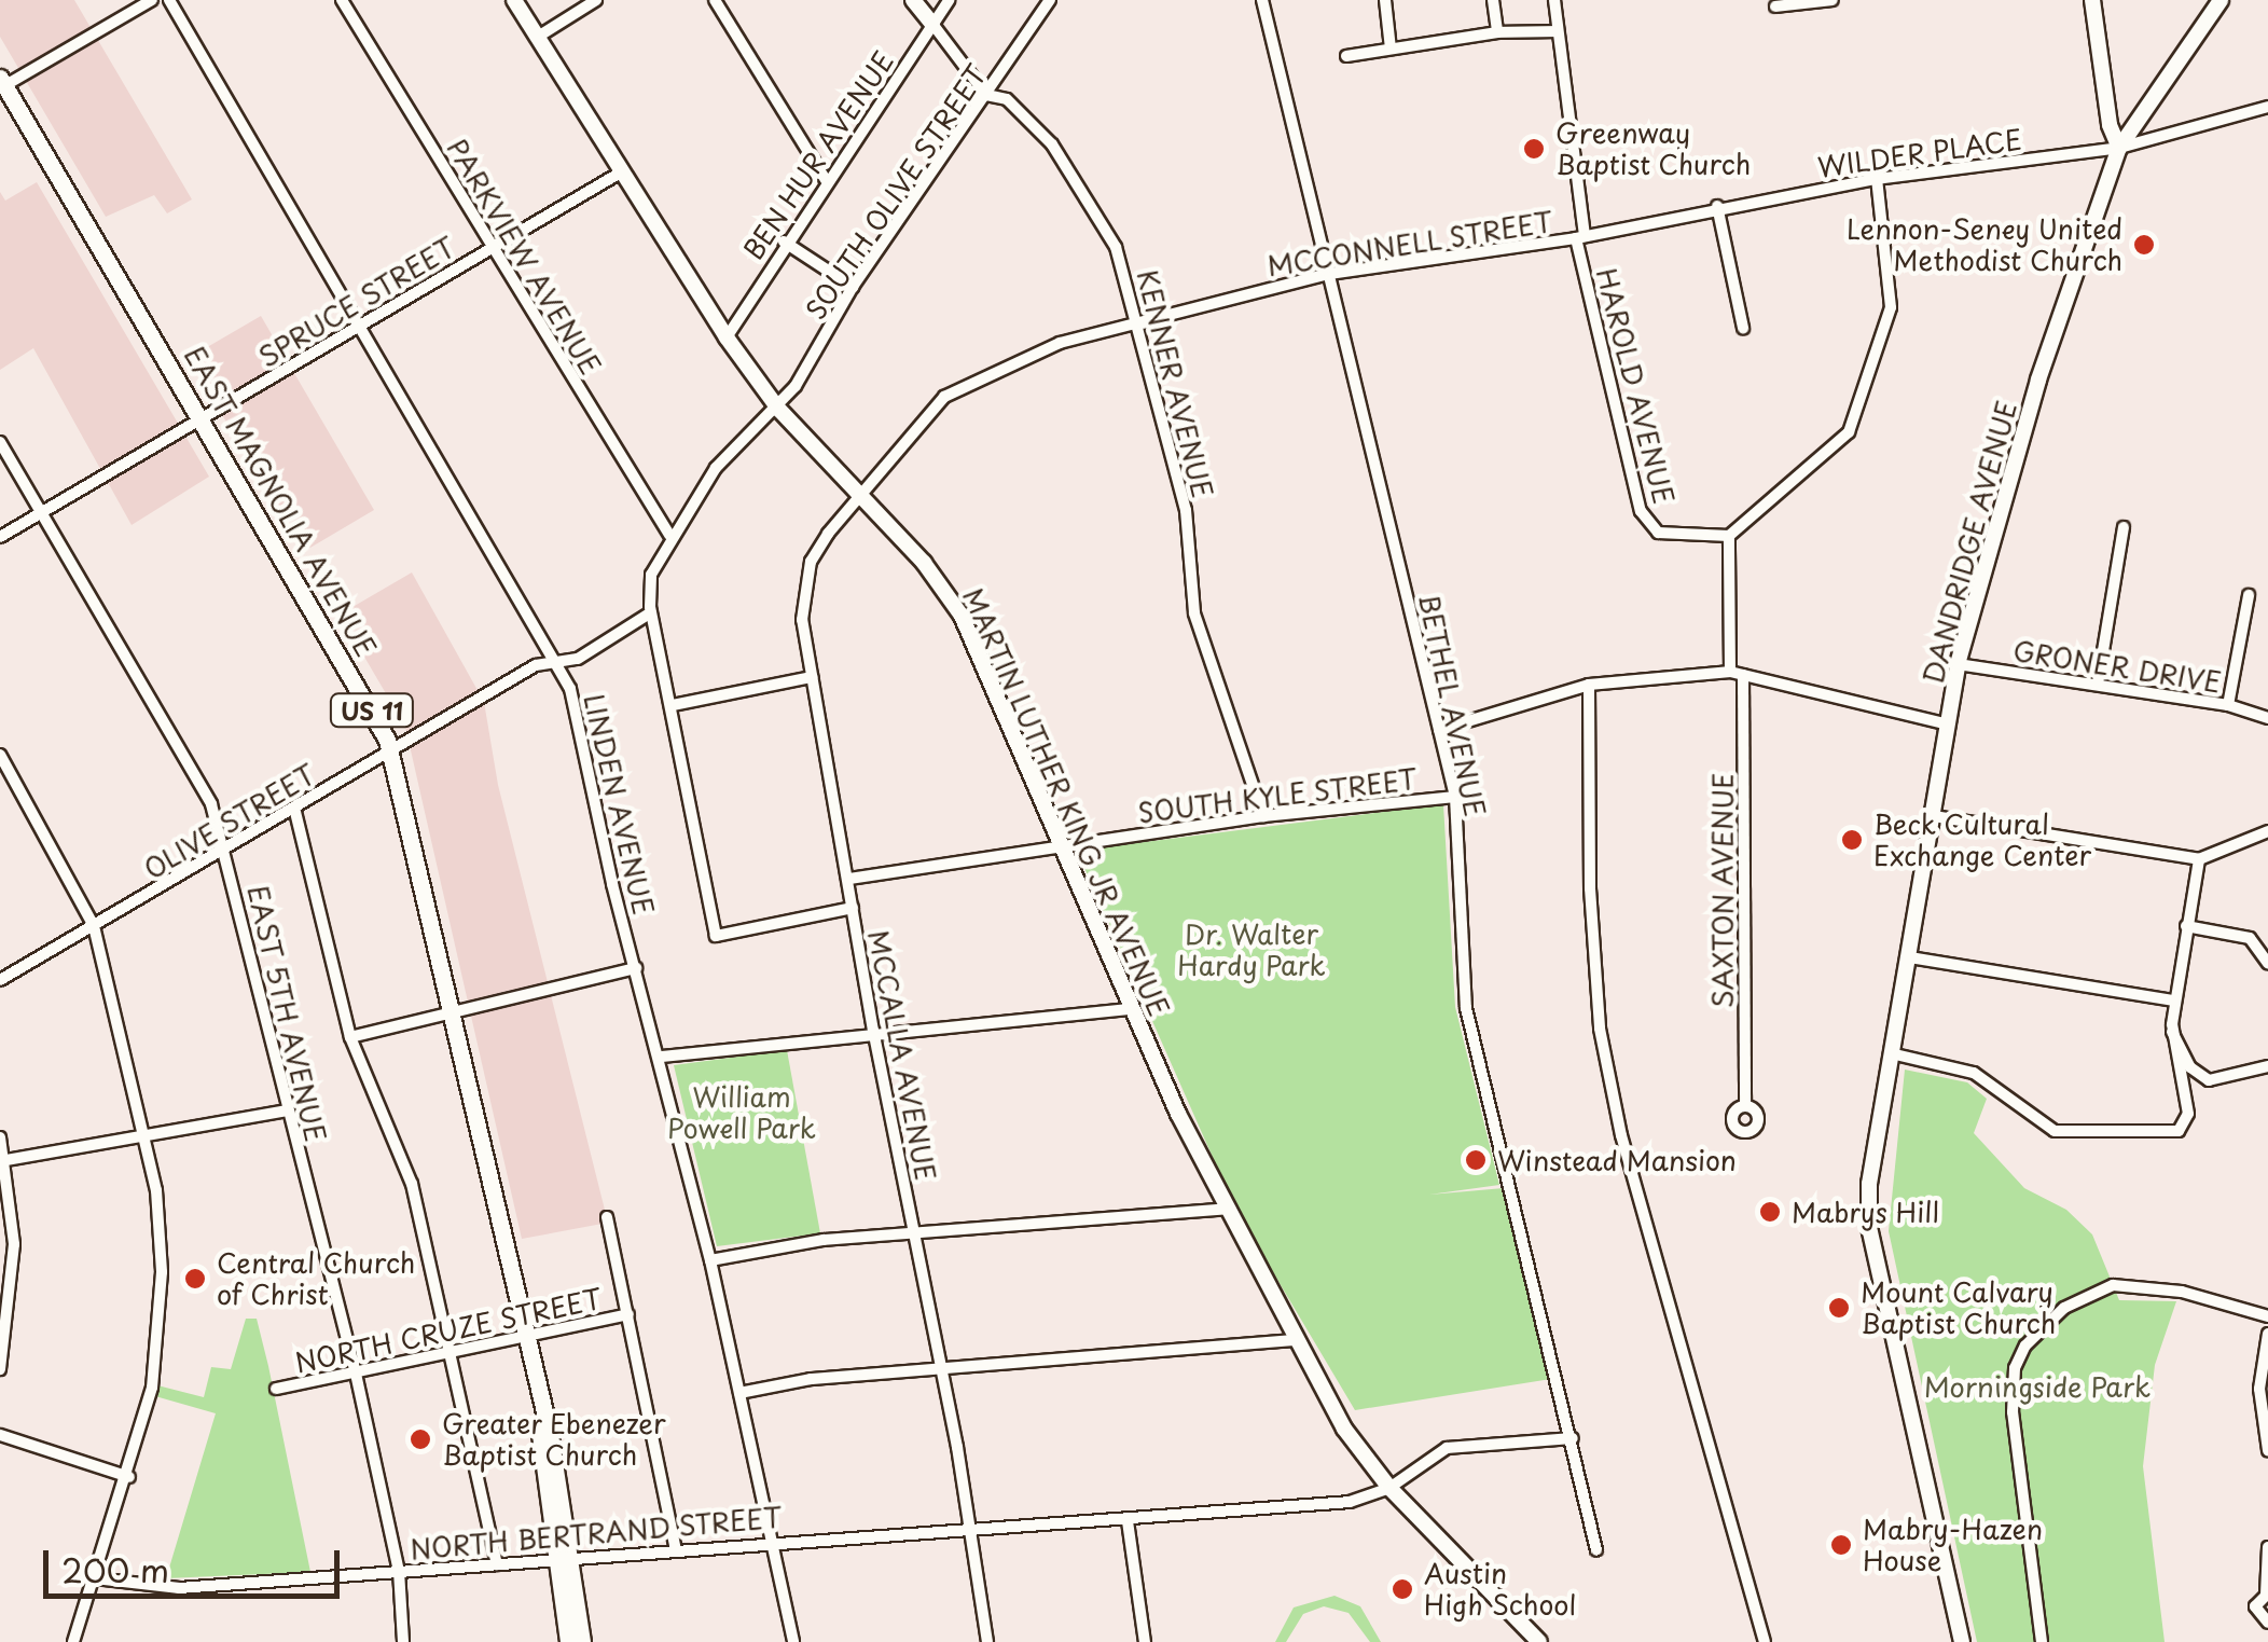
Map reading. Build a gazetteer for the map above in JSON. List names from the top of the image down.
{
  "streets": {
    "main road": [
      "EAST MAGNOLIA AVENUE",
      "DANDRIDGE AVENUE",
      "US 11",
      "MARTIN LUTHER KING JR AVENUE"
    ],
    "street": [
      "WILDER PLACE",
      "BEN HUR AVENUE",
      "SOUTH OLIVE STREET",
      "MCCONNELL STREET",
      "PARKVIEW AVENUE",
      "SPRUCE STREET",
      "KENNER AVENUE",
      "HAROLD AVENUE",
      "GRONER DRIVE",
      "BETHEL AVENUE",
      "SOUTH KYLE STREET",
      "LINDEN AVENUE",
      "OLIVE STREET",
      "SAXTON AVENUE",
      "EAST 5TH AVENUE",
      "MCCALLA AVENUE",
      "NORTH CRUZE STREET",
      "NORTH BERTRAND STREET"
    ]
  },
  "crossings": [
    ["WILDER PLACE", "MCCONNELL STREET"],
    ["WILDER PLACE", "HAROLD AVENUE"],
    ["WILDER PLACE", "DANDRIDGE AVENUE"],
    ["BEN HUR AVENUE", "KENNER AVENUE"],
    ["BEN HUR AVENUE", "MARTIN LUTHER KING JR AVENUE"],
    ["SOUTH OLIVE STREET", "KENNER AVENUE"],
    ["SOUTH OLIVE STREET", "MARTIN LUTHER KING JR AVENUE"],
    ["MCCONNELL STREET", "KENNER AVENUE"],
    ["MCCONNELL STREET", "HAROLD AVENUE"],
    ["MCCONNELL STREET", "BETHEL AVENUE"],
    ["MCCONNELL STREET", "MARTIN LUTHER KING JR AVENUE"],
    ["MCCONNELL STREET", "MCCALLA AVENUE"],
    ["PARKVIEW AVENUE", "SPRUCE STREET"],
    ["SPRUCE STREET", "EAST MAGNOLIA AVENUE"],
    ["SPRUCE STREET", "MARTIN LUTHER KING JR AVENUE"],
    ["SPRUCE STREET", "LINDEN AVENUE"],
    ["SPRUCE STREET", "EAST 5TH AVENUE"],
    ["KENNER AVENUE", "SOUTH KYLE STREET"],
    ["HAROLD AVENUE", "SAXTON AVENUE"],
    ["EAST MAGNOLIA AVENUE", "OLIVE STREET"],
    ["EAST MAGNOLIA AVENUE", "NORTH CRUZE STREET"],
    ["EAST MAGNOLIA AVENUE", "NORTH BERTRAND STREET"],
    ["DANDRIDGE AVENUE", "GRONER DRIVE"],
    ["BETHEL AVENUE", "SOUTH KYLE STREET"],
    ["BETHEL AVENUE", "NORTH BERTRAND STREET"],
    ["SOUTH KYLE STREET", "MARTIN LUTHER KING JR AVENUE"],
    ["SOUTH KYLE STREET", "MCCALLA AVENUE"],
    ["MARTIN LUTHER KING JR AVENUE", "MCCALLA AVENUE"],
    ["MARTIN LUTHER KING JR AVENUE", "NORTH BERTRAND STREET"],
    ["LINDEN AVENUE", "OLIVE STREET"],
    ["LINDEN AVENUE", "NORTH BERTRAND STREET"],
    ["OLIVE STREET", "EAST 5TH AVENUE"],
    ["EAST 5TH AVENUE", "NORTH CRUZE STREET"],
    ["EAST 5TH AVENUE", "NORTH BERTRAND STREET"],
    ["MCCALLA AVENUE", "NORTH BERTRAND STREET"]
  ],
  "parks": ["Dr. Walter Hardy Park", "William Powell Park", "Morningside Park"],
  "places": [
    "Greenway Baptist Church",
    "Lennon-Seney United Methodist Church",
    "Beck Cultural Exchange Center",
    "Winstead Mansion",
    "Mabrys Hill",
    "Central Church of Christ",
    "Mount Calvary Baptist Church",
    "Greater Ebenezer Baptist Church",
    "Mabry-Hazen House",
    "Austin High School"
  ],
  "scale_bar": "200 m"
}
